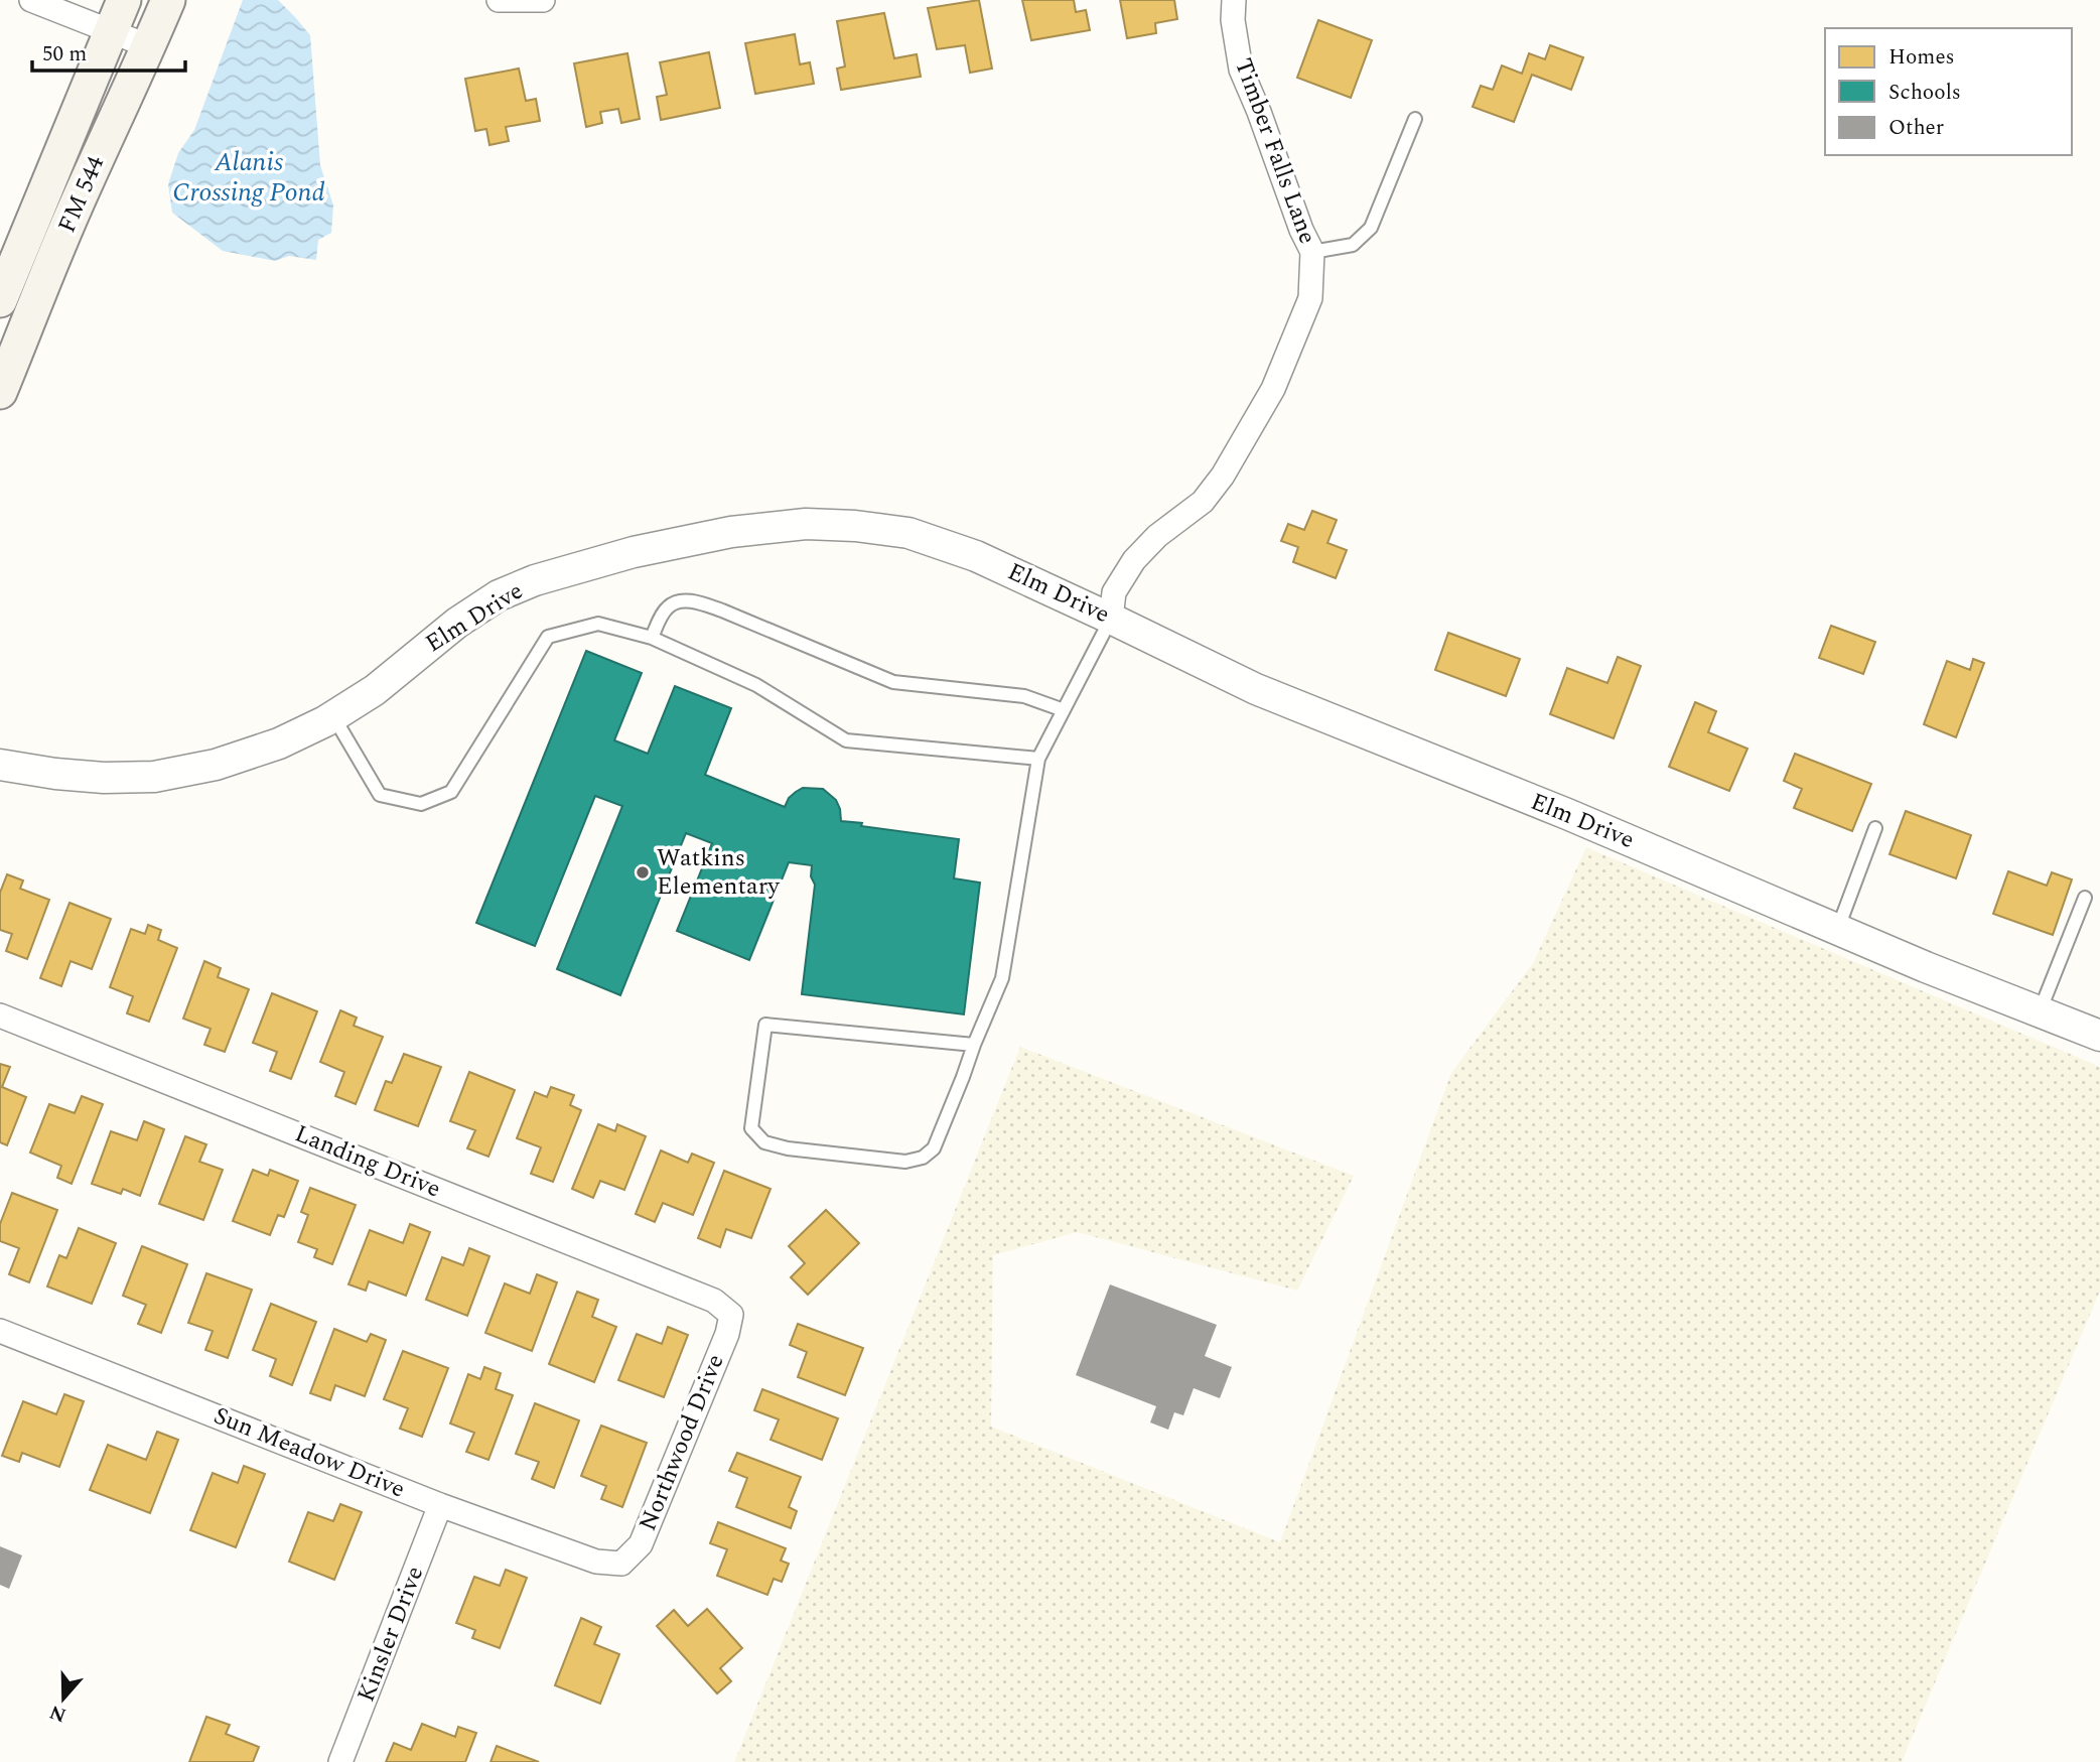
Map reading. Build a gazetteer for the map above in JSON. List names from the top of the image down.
{
  "streets": {
    "main road": ["FM 544"],
    "street": [
      "Timber Falls Lane",
      "Elm Drive",
      "Landing Drive",
      "Northwood Drive",
      "Sun Meadow Drive",
      "Kinsler Drive"
    ]
  },
  "crossings": [
    ["Timber Falls Lane", "Elm Drive"],
    ["Landing Drive", "Northwood Drive"],
    ["Northwood Drive", "Sun Meadow Drive"],
    ["Sun Meadow Drive", "Kinsler Drive"]
  ],
  "water": ["Alanis Crossing Pond"],
  "places": ["Watkins Elementary"],
  "legend": ["Homes", "Schools", "Other"],
  "scale_bar": "50 m",
  "north": "bottom"
}
